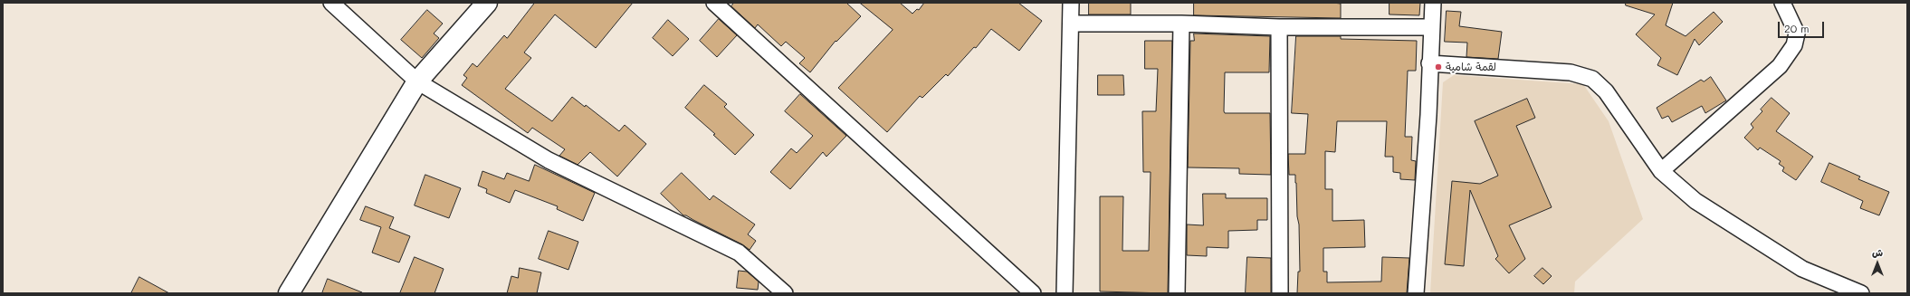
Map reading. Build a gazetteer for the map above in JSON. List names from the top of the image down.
{
  "places": ["لقمة شامية"],
  "scale_bar": "20 m",
  "north": "top"
}
